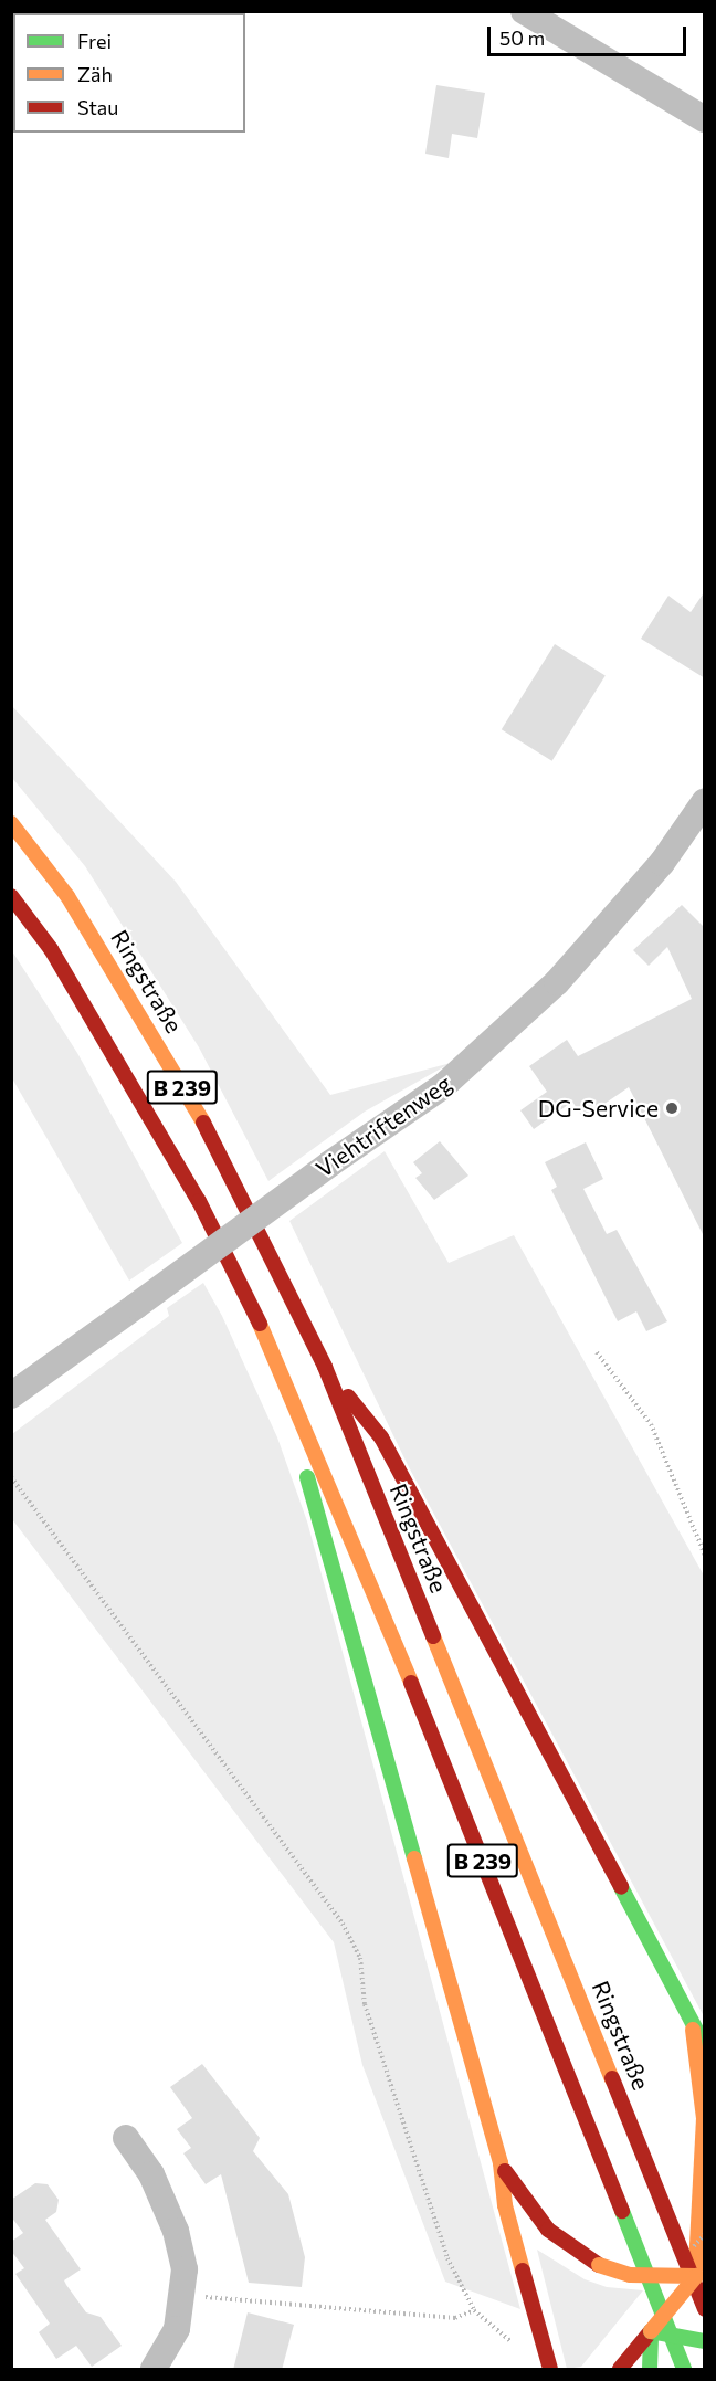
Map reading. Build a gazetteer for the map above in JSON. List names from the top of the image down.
{
  "streets": {
    "main road": ["Ringstraße", "B 239"],
    "street": ["Viehtriftenweg"]
  },
  "places": ["DG-Service"],
  "legend": ["Frei", "Zäh", "Stau"],
  "scale_bar": "50 m"
}
